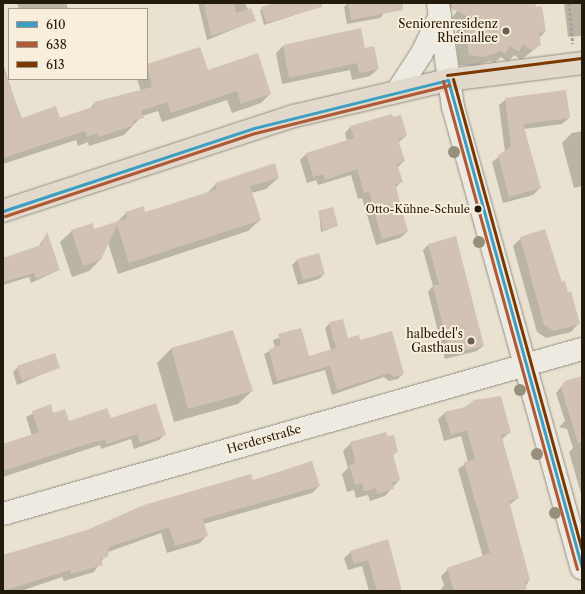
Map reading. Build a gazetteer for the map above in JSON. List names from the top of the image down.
{
  "streets": {
    "street": ["Herderstraße"]
  },
  "places": ["Seniorenresidenz Rheinallee", "Otto-Kühne-Schule", "halbedel's Gasthaus"],
  "lines": ["transit line 613", "transit line 610", "transit line 638"],
  "legend": ["610", "638", "613"]
}
